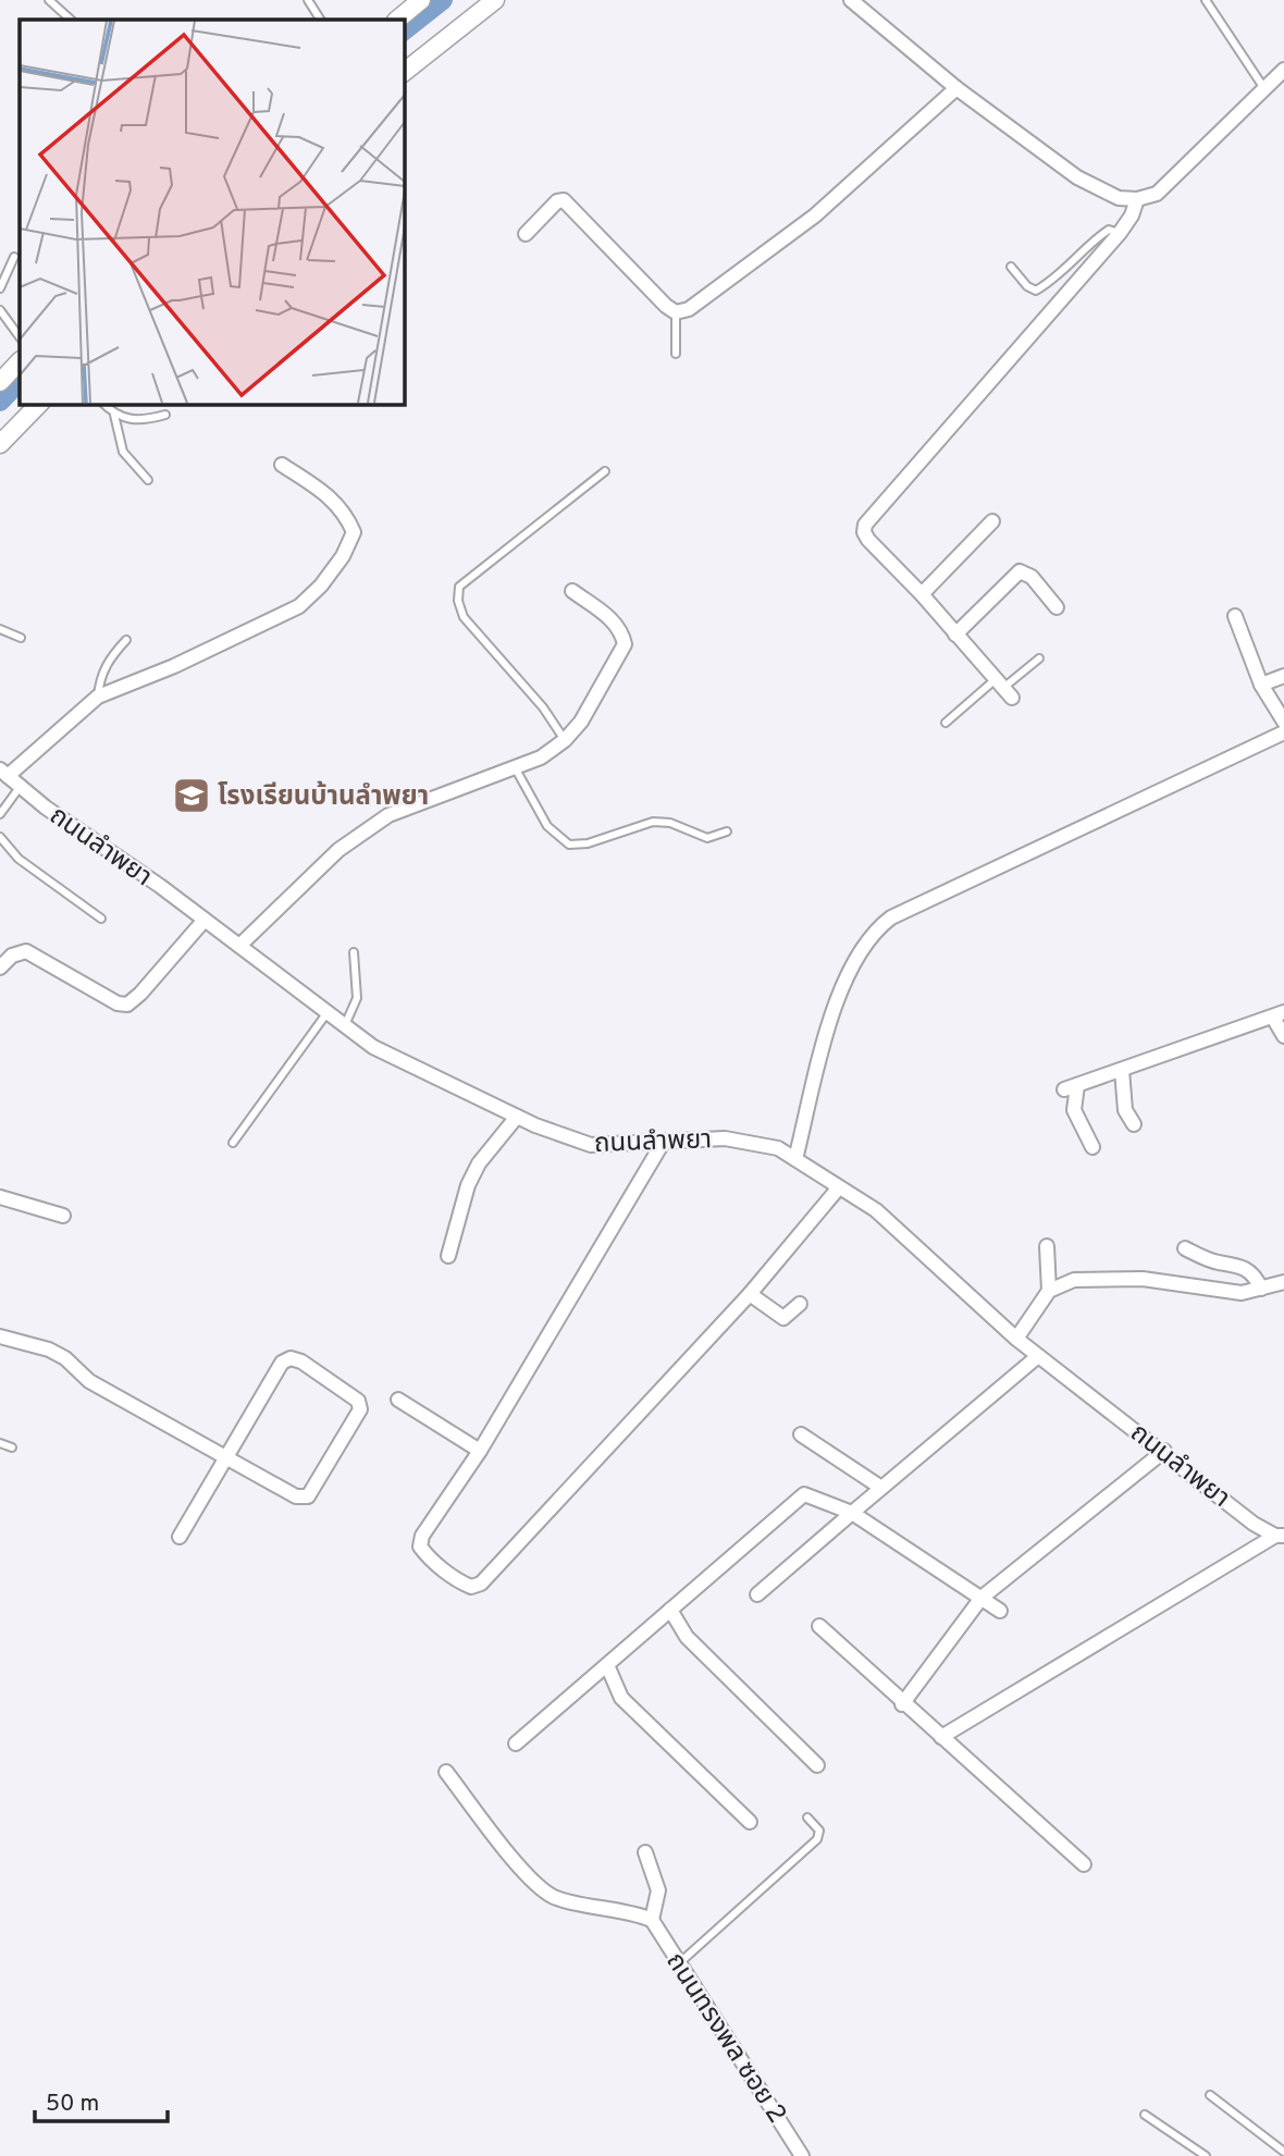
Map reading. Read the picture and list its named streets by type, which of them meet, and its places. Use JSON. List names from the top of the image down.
{
  "streets": {
    "street": ["ถนนลำพยา", "ถนนทรงพล ซอย 2"]
  },
  "places": {
    "school or university": ["โรงเรียนบ้านลำพยา"]
  },
  "scale_bar": "50 m"
}
